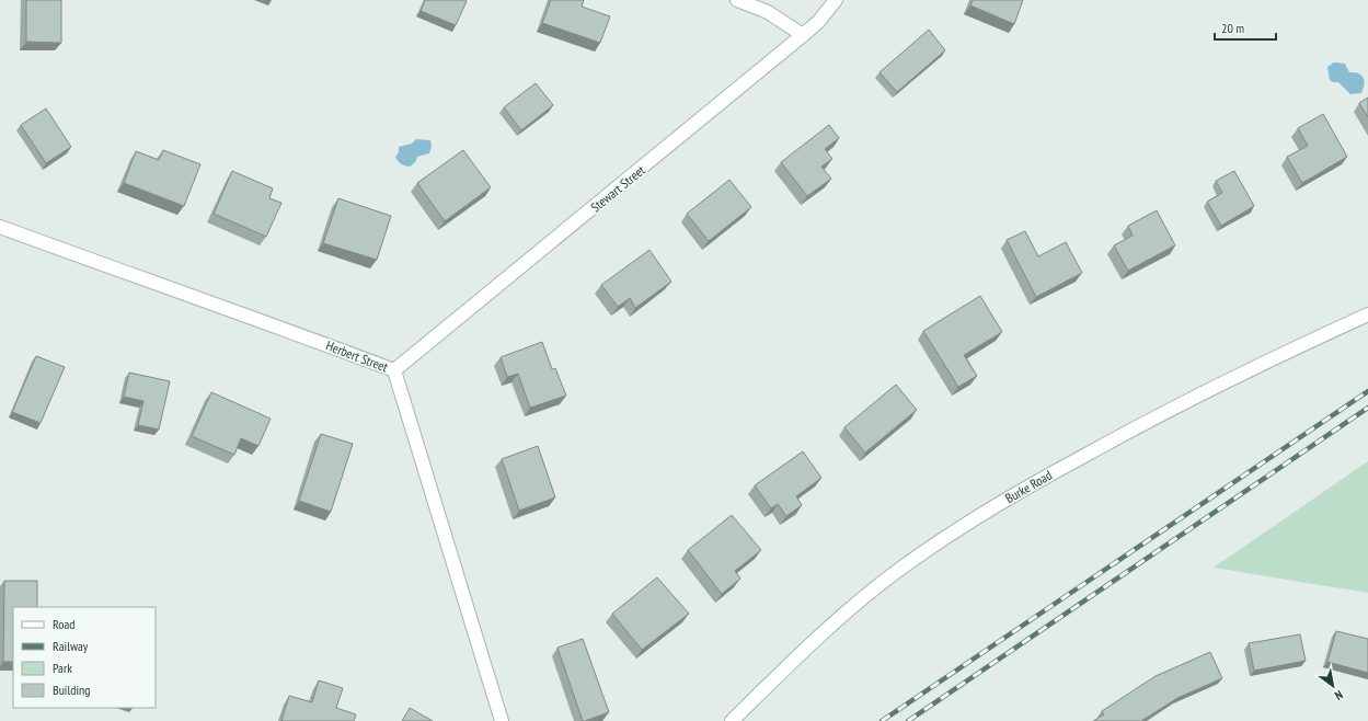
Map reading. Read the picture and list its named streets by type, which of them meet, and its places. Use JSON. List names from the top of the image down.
{
  "streets": {
    "street": ["Stewart Street", "Herbert Street", "Burke Road"]
  },
  "crossings": [
    ["Stewart Street", "Herbert Street"]
  ],
  "legend": [
    "Road",
    "Railway",
    "Park",
    "Building"
  ],
  "scale_bar": "20 m",
  "north": "bottom right"
}
